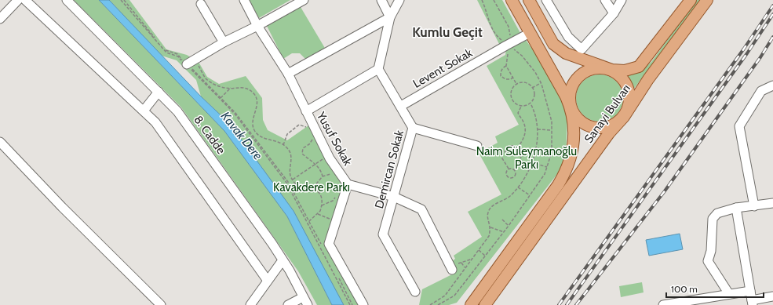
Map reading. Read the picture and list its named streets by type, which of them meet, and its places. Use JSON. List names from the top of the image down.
{
  "streets": {
    "main road": ["Sanayi Bulvarı"],
    "street": [
      "Levent Sokak",
      "8. Cadde",
      "Yusuf Sokak",
      "Demircan Sokak"
    ]
  },
  "crossings": [
    ["Levent Sokak", "Demircan Sokak"],
    ["Yusuf Sokak", "Demircan Sokak"]
  ],
  "districts": ["Kumlu Geçit"],
  "water": ["Kavak Dere"],
  "parks": ["Naim Süleymanoğlu Parkı", "Kavakdere Parkı"],
  "scale_bar": "100 m"
}
